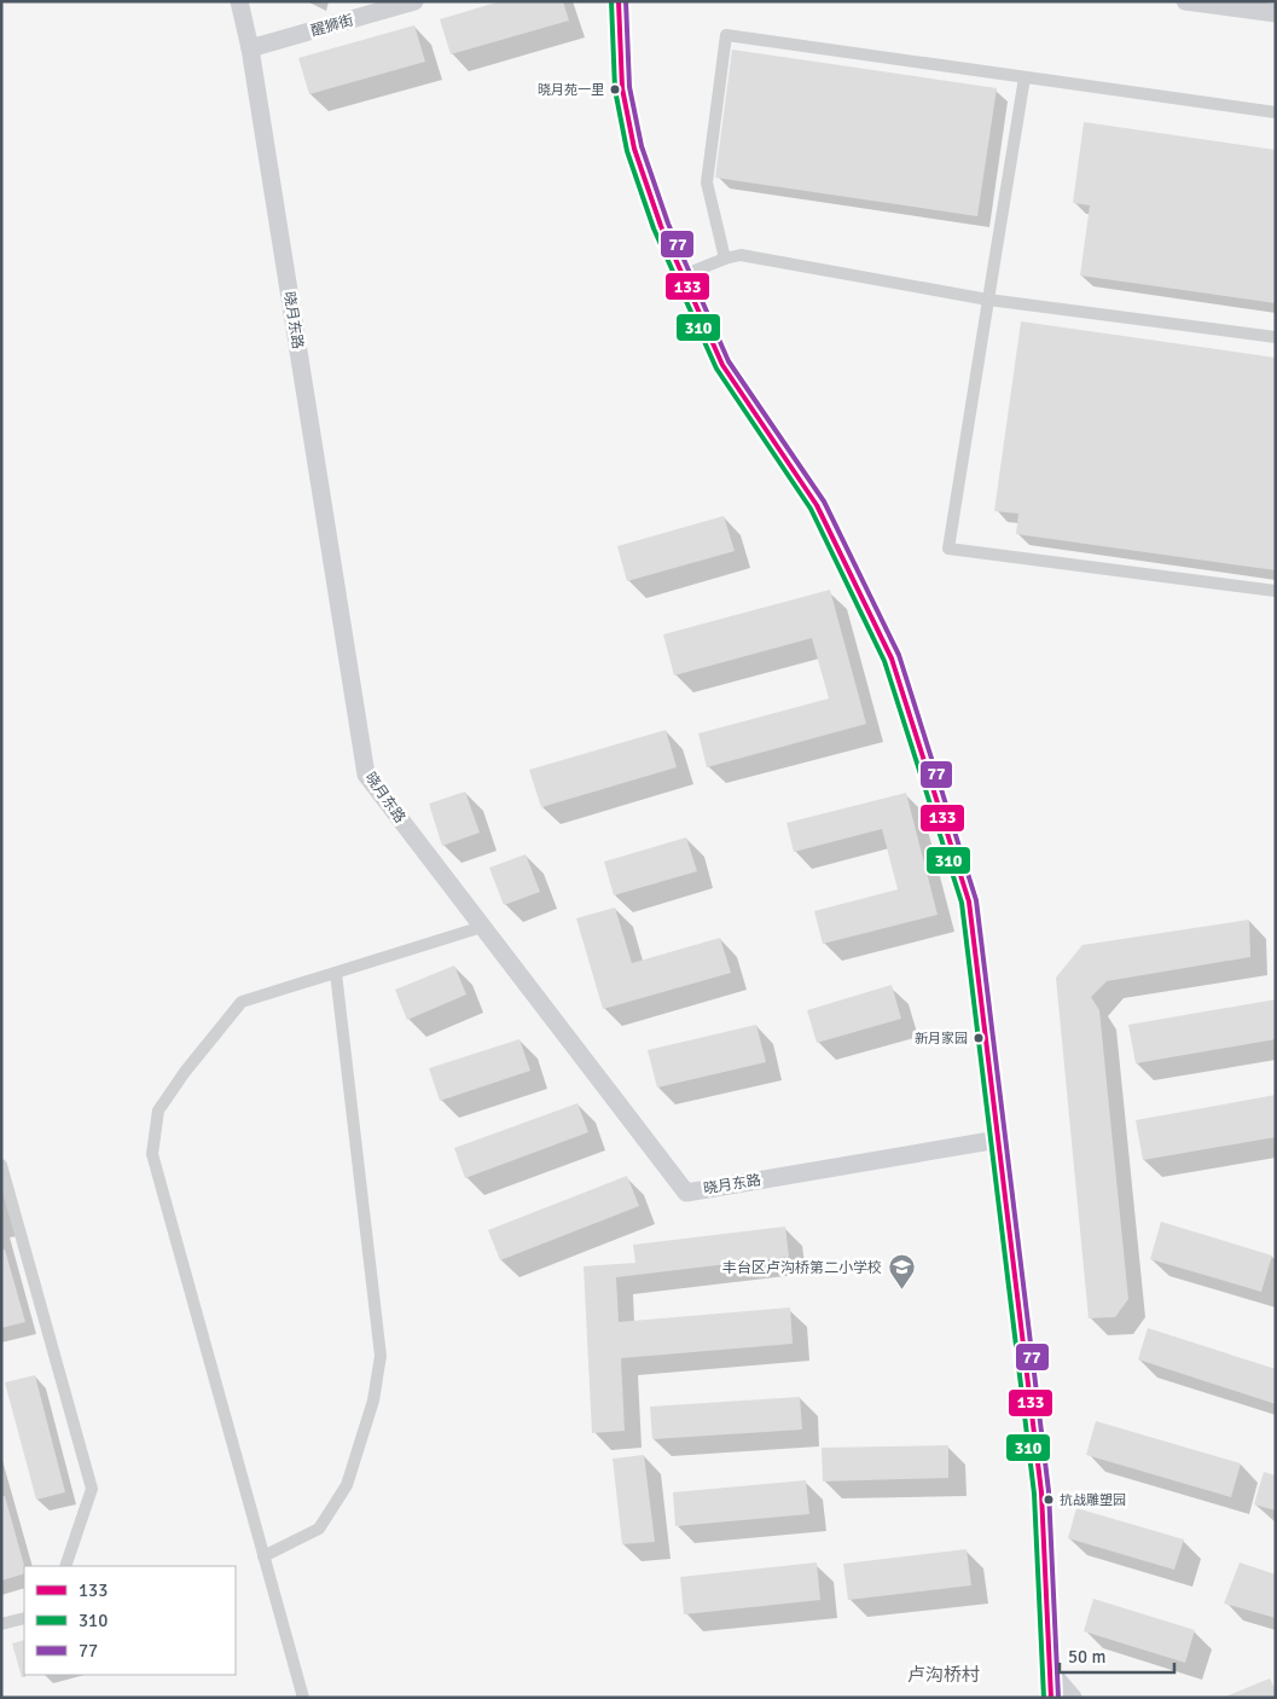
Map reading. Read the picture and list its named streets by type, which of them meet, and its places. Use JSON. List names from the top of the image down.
{
  "streets": {
    "street": ["醒狮街", "晓月东路"]
  },
  "crossings": [
    ["醒狮街", "晓月东路"]
  ],
  "districts": ["卢沟桥村"],
  "places": {
    "other": ["晓月苑一里", "新月家园", "抗战雕塑园"],
    "school or university": ["丰台区卢沟桥第二小学校"]
  },
  "lines": ["transit line 133", "transit line 310", "transit line 77"],
  "legend": ["133", "310", "77"],
  "scale_bar": "50 m"
}
